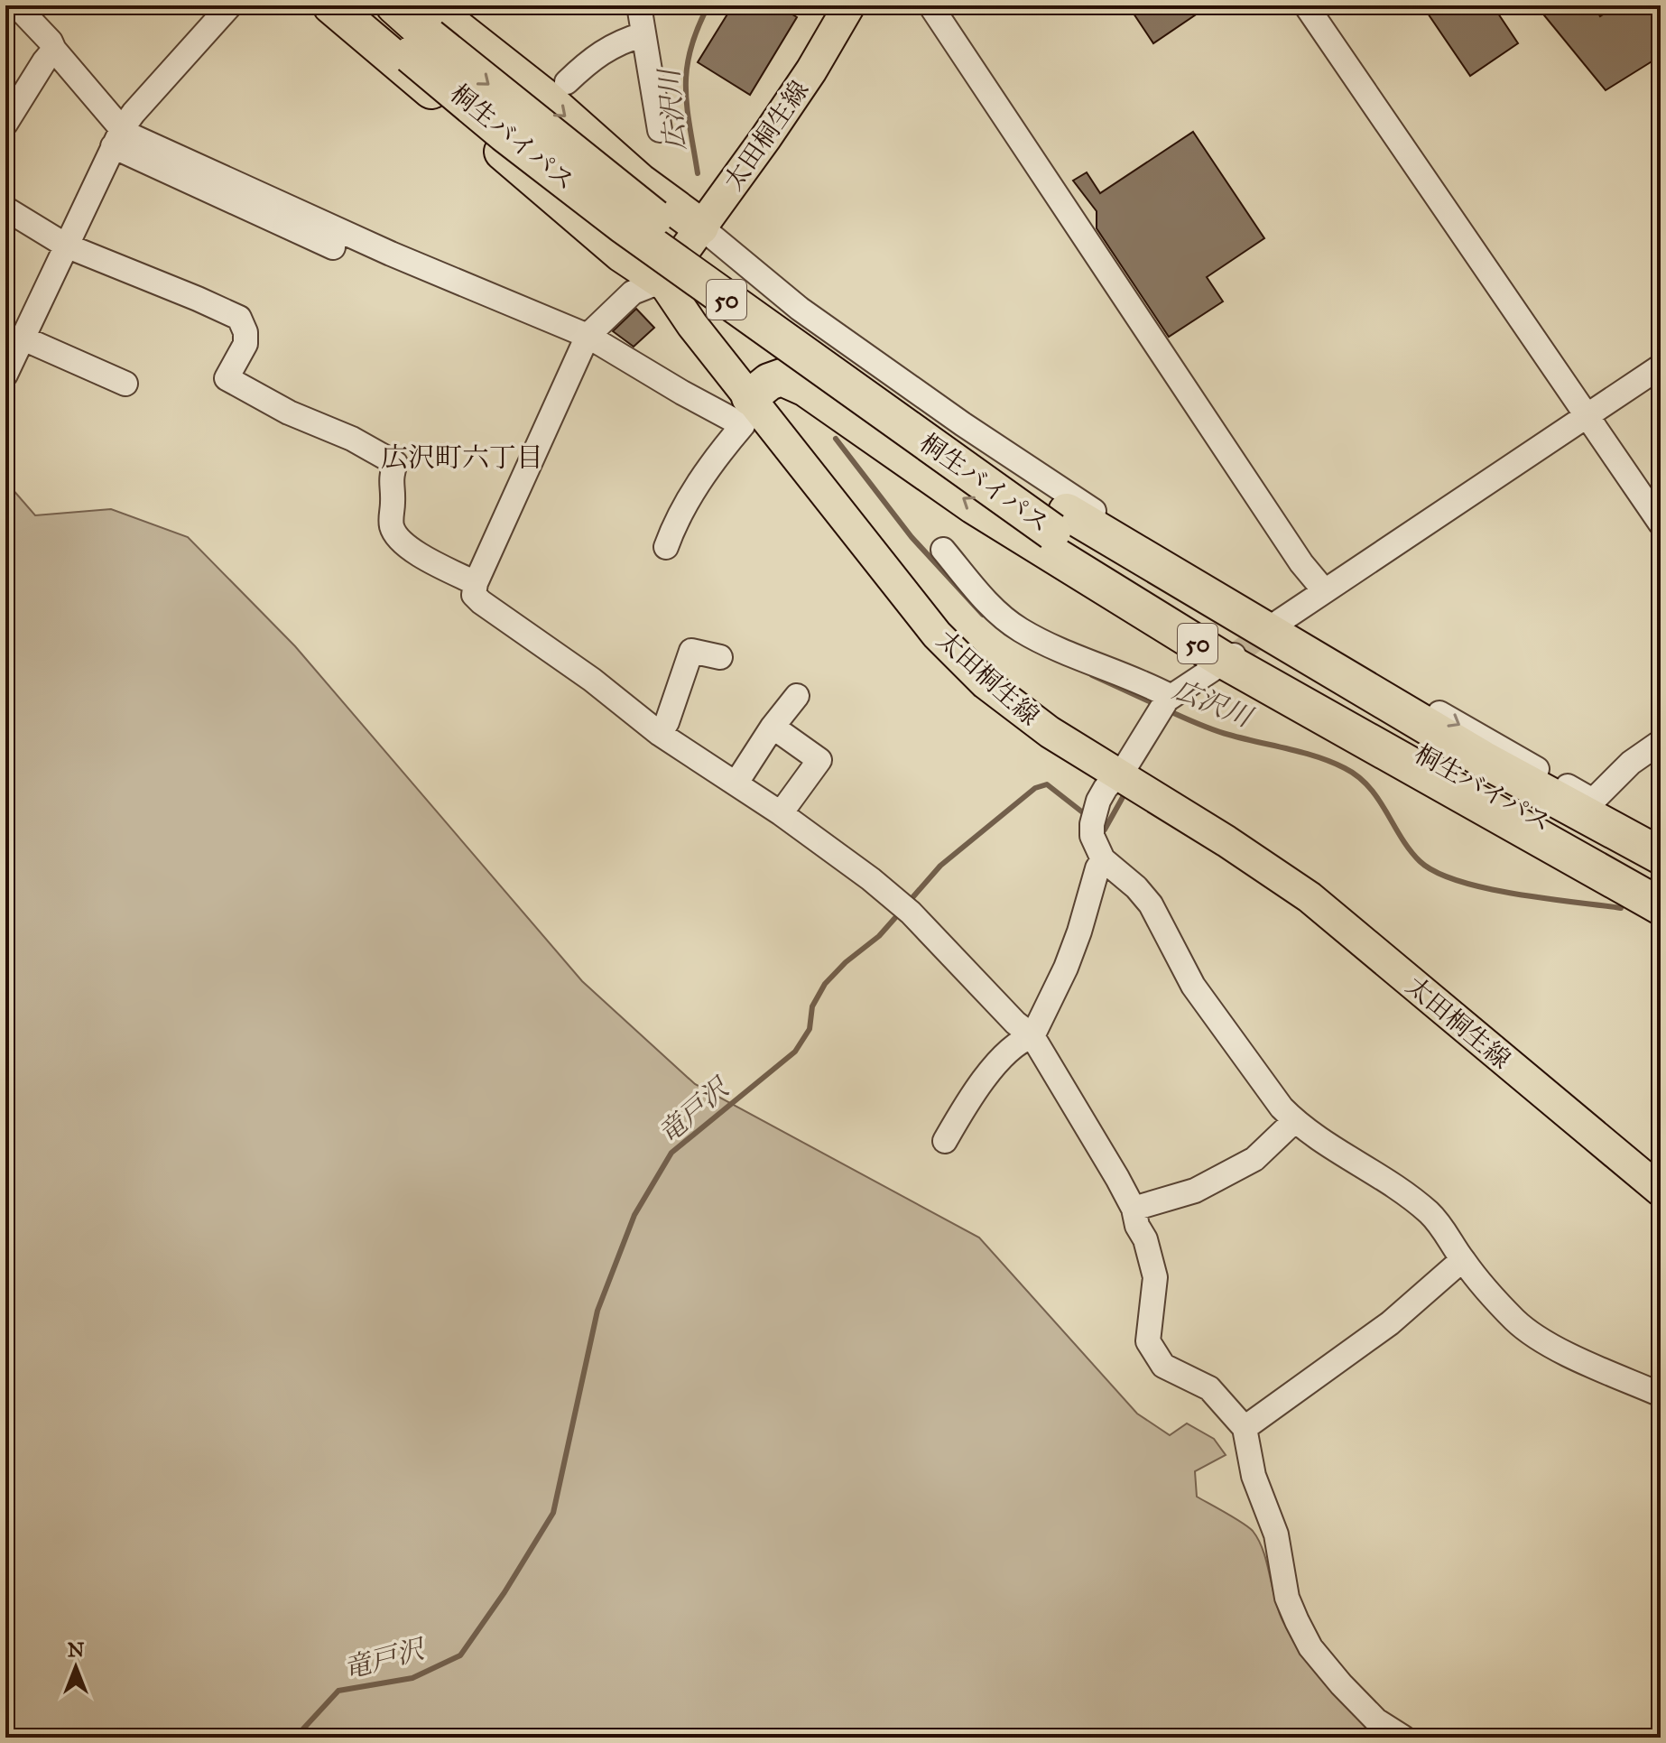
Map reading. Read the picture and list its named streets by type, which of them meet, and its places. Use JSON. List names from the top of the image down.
{
  "streets": {
    "highway": ["桐生バイパス", "50"],
    "main road": ["太田桐生線"]
  },
  "crossings": [
    ["太田桐生線", "50"],
    ["桐生バイパス", "50"]
  ],
  "districts": ["広沢町六丁目"],
  "water": ["広沢川", "竜戸沢"],
  "north": "top"
}
